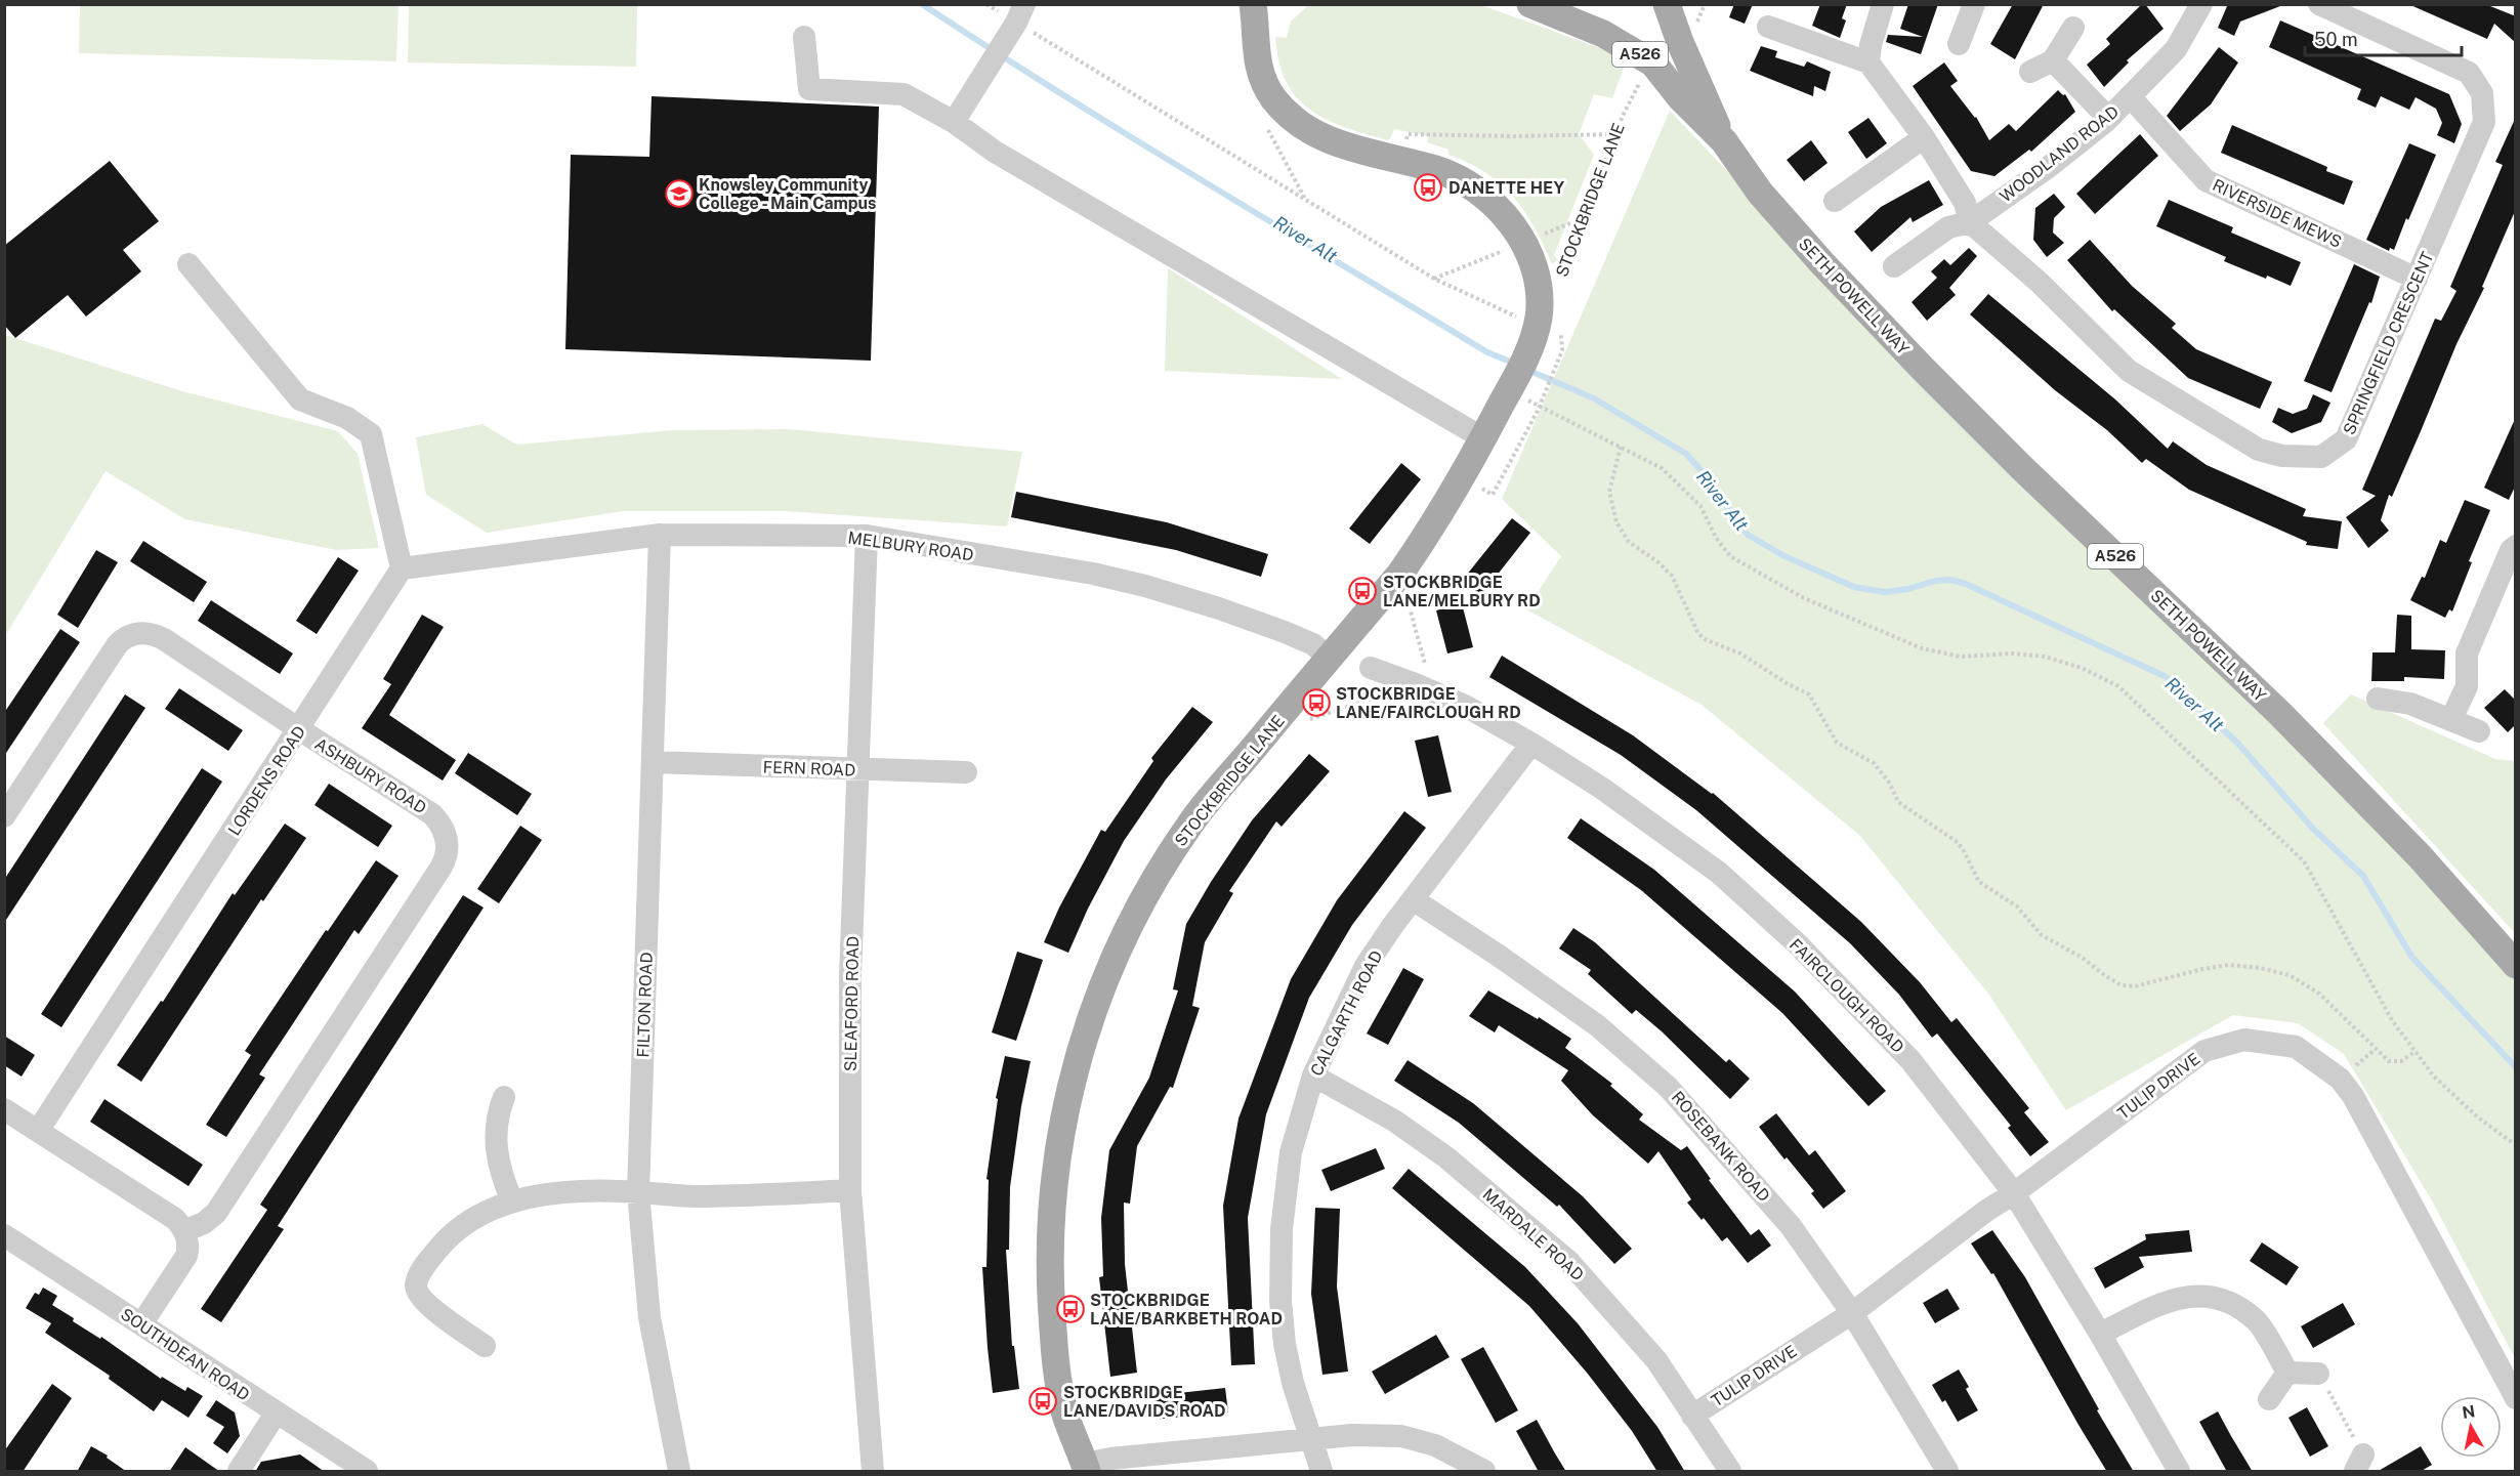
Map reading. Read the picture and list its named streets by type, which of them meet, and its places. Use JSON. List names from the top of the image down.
{
  "streets": {
    "main road": ["A526", "STOCKBRIDGE LANE", "SETH POWELL WAY"],
    "street": [
      "WOODLAND ROAD",
      "RIVERSIDE MEWS",
      "SPRINGFIELD CRESCENT",
      "MELBURY ROAD",
      "FERN ROAD",
      "ASHBURY ROAD",
      "LORDENS ROAD",
      "FAIRCLOUGH ROAD",
      "SLEAFORD ROAD",
      "FILTON ROAD",
      "CALGARTH ROAD",
      "TULIP DRIVE",
      "ROSEBANK ROAD",
      "MARDALE ROAD",
      "SOUTHDEAN ROAD"
    ]
  },
  "crossings": [
    ["WOODLAND ROAD", "RIVERSIDE MEWS"],
    ["WOODLAND ROAD", "SPRINGFIELD CRESCENT"],
    ["STOCKBRIDGE LANE", "MELBURY ROAD"],
    ["RIVERSIDE MEWS", "SPRINGFIELD CRESCENT"],
    ["MELBURY ROAD", "LORDENS ROAD"],
    ["MELBURY ROAD", "SLEAFORD ROAD"],
    ["MELBURY ROAD", "FILTON ROAD"],
    ["FERN ROAD", "SLEAFORD ROAD"],
    ["FERN ROAD", "FILTON ROAD"],
    ["ASHBURY ROAD", "LORDENS ROAD"],
    ["FAIRCLOUGH ROAD", "CALGARTH ROAD"],
    ["FAIRCLOUGH ROAD", "TULIP DRIVE"],
    ["CALGARTH ROAD", "ROSEBANK ROAD"],
    ["CALGARTH ROAD", "MARDALE ROAD"],
    ["TULIP DRIVE", "ROSEBANK ROAD"],
    ["TULIP DRIVE", "MARDALE ROAD"]
  ],
  "water": ["River Alt"],
  "places": {
    "bus stop": [
      "DANETTE HEY",
      "STOCKBRIDGE LANE/MELBURY RD",
      "STOCKBRIDGE LANE/FAIRCLOUGH RD",
      "STOCKBRIDGE LANE/BARKBETH ROAD",
      "STOCKBRIDGE LANE/DAVIDS ROAD"
    ],
    "school or university": ["Knowsley Community College - Main Campus"]
  },
  "scale_bar": "50 m",
  "north": "top"
}
